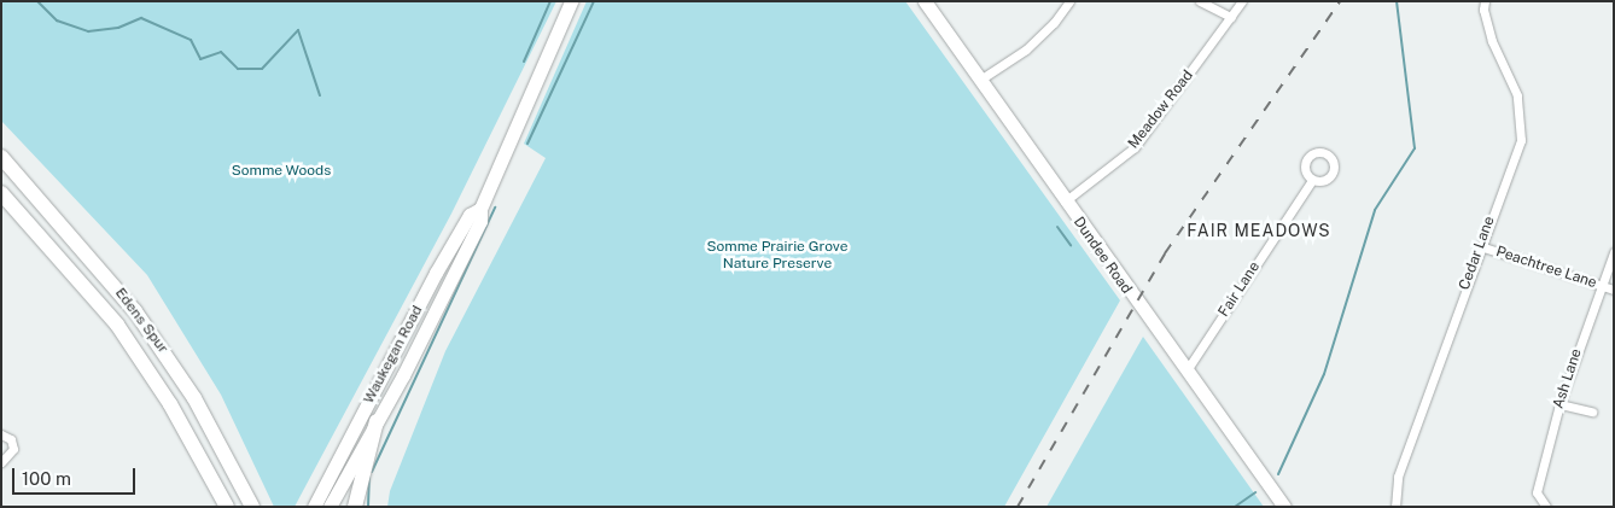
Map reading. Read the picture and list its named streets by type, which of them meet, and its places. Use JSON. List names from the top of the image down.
{
  "streets": {
    "highway": ["Edens Spur"],
    "main road": ["Dundee Road", "Waukegan Road"],
    "street": [
      "Meadow Road",
      "Cedar Lane",
      "Peachtree Lane",
      "Fair Lane",
      "Ash Lane"
    ]
  },
  "crossings": [
    ["Meadow Road", "Dundee Road"],
    ["Cedar Lane", "Peachtree Lane"],
    ["Dundee Road", "Fair Lane"],
    ["Peachtree Lane", "Ash Lane"]
  ],
  "districts": ["FAIR MEADOWS"],
  "parks": ["Somme Woods", "Somme Prairie Grove Nature Preserve"],
  "scale_bar": "100 m"
}
